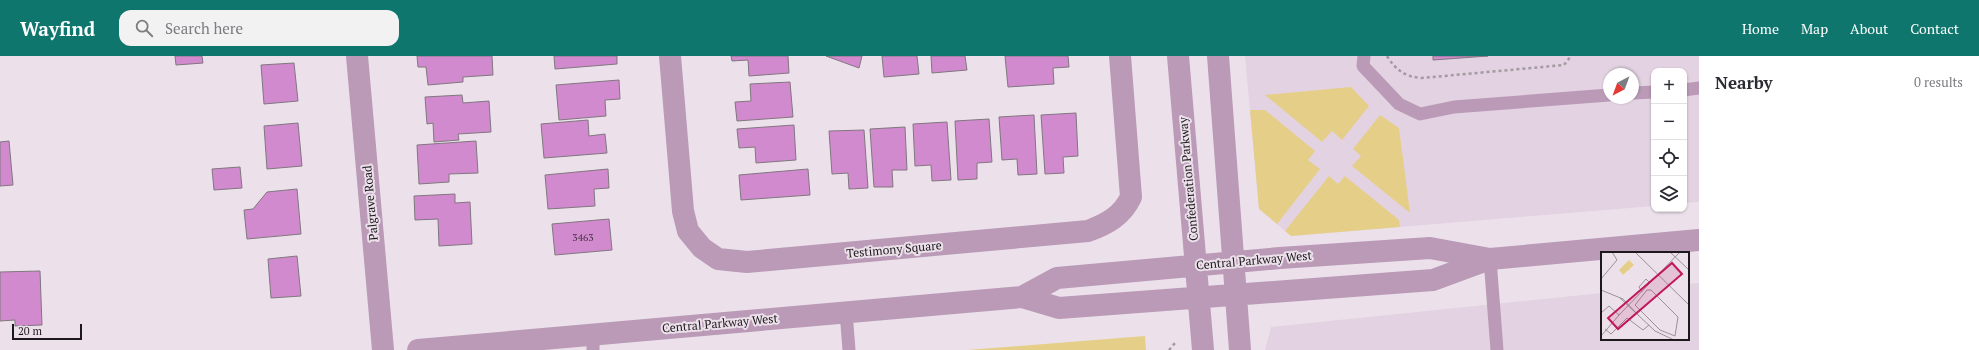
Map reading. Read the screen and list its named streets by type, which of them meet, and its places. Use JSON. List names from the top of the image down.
{
  "streets": {
    "street": [
      "Confederation Parkway",
      "Palgrave Road",
      "Testimony Square",
      "Central Parkway West"
    ]
  },
  "crossings": [
    ["Confederation Parkway", "Central Parkway West"]
  ],
  "house_numbers": ["3463"],
  "scale_bar": "20 m",
  "north": "bottom left",
  "page": {
    "header": "Wayfind",
    "search": "Search here",
    "nav": [
      "Home",
      "Map",
      "About",
      "Contact"
    ],
    "heading": ["Nearby", "0 results"],
    "map_buttons": ["+", "−"],
    "scale": "20 m"
  }
}
